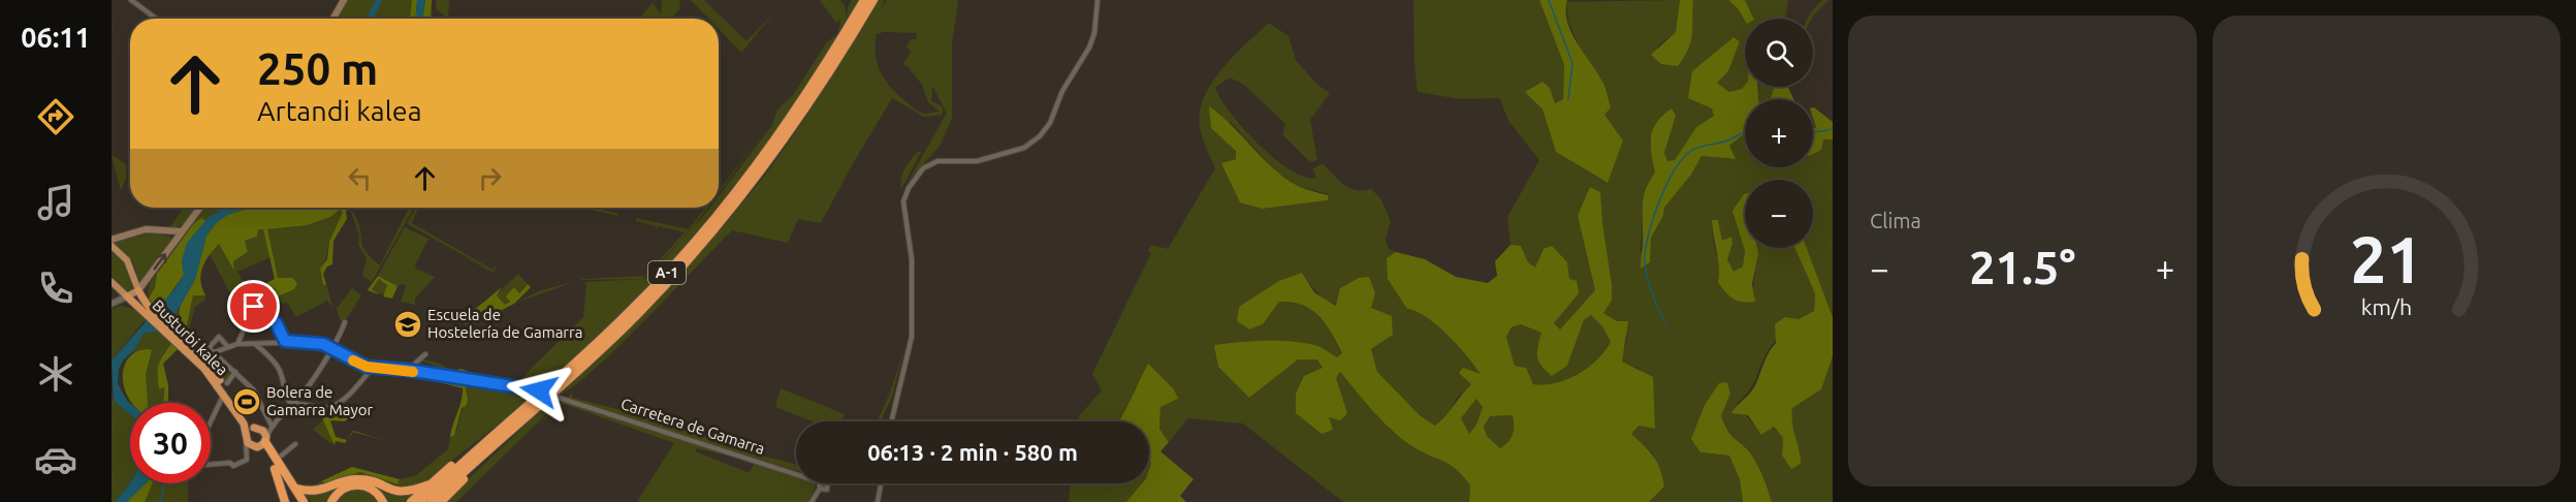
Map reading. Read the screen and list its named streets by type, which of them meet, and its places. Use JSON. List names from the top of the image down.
{
  "streets": {
    "highway": ["A-1", "Busturbi kalea"],
    "street": ["Carretera de Gamarra"]
  },
  "places": {
    "school or university": ["Escuela de Hostelería de Gamarra"],
    "sports": ["Bolera de Gamarra Mayor"]
  },
  "page": {
    "tabs": "06:11",
    "tile": "Clima",
    "map_buttons": ["+", "−"],
    "turn": ["250 m", "Artandi kalea"],
    "heat": ["−", "21.5°", "+"],
    "limit": "30",
    "trip": "06:13 · 2 min · 580 m",
    "gauge": ["21", "km/h"]
  }
}
